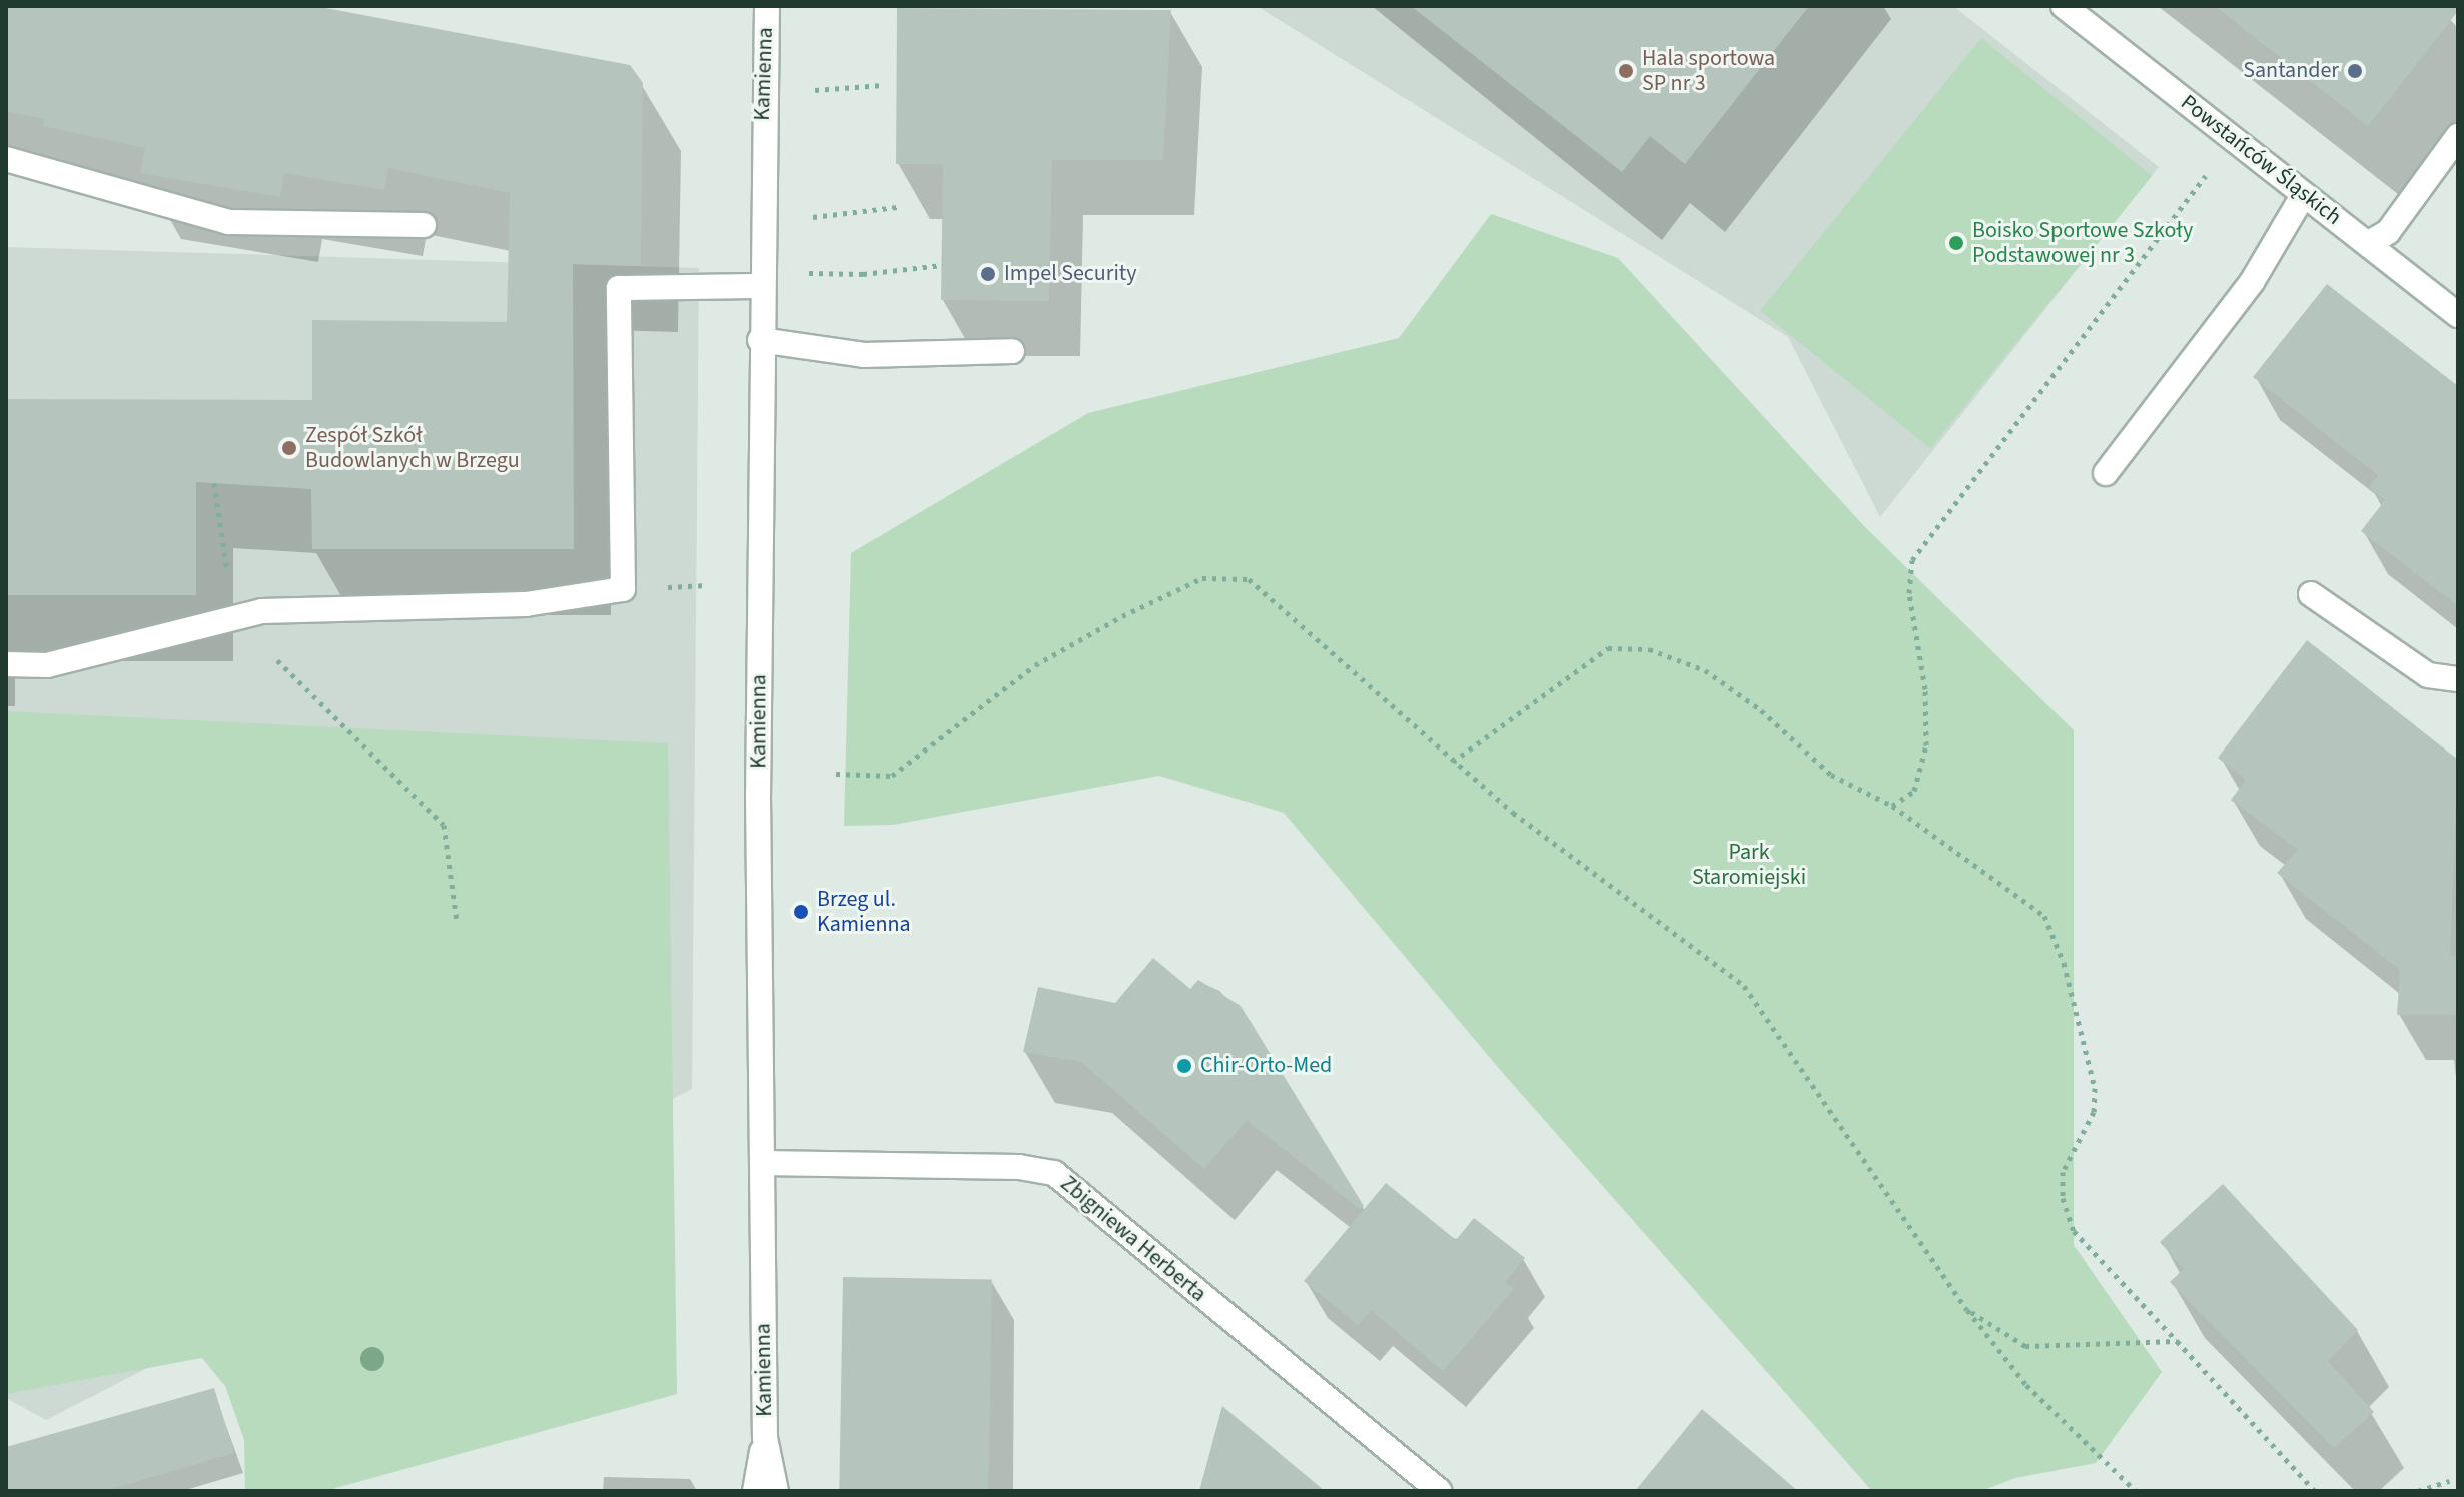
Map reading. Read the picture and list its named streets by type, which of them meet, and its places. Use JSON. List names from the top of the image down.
{
  "streets": {
    "street": ["Kamienna", "Powstańców Śląskich", "Zbigniewa Herberta"]
  },
  "crossings": [
    ["Kamienna", "Zbigniewa Herberta"]
  ],
  "parks": ["Park Staromiejski"],
  "places": [
    "Hala sportowa SP nr 3",
    "Santander",
    "Boisko Sportowe Szkoły Podstawowej nr 3",
    "Impel Security",
    "Zespół Szkół Budowlanych w Brzegu",
    "Brzeg ul. Kamienna",
    "Chir-Orto-Med"
  ]
}
